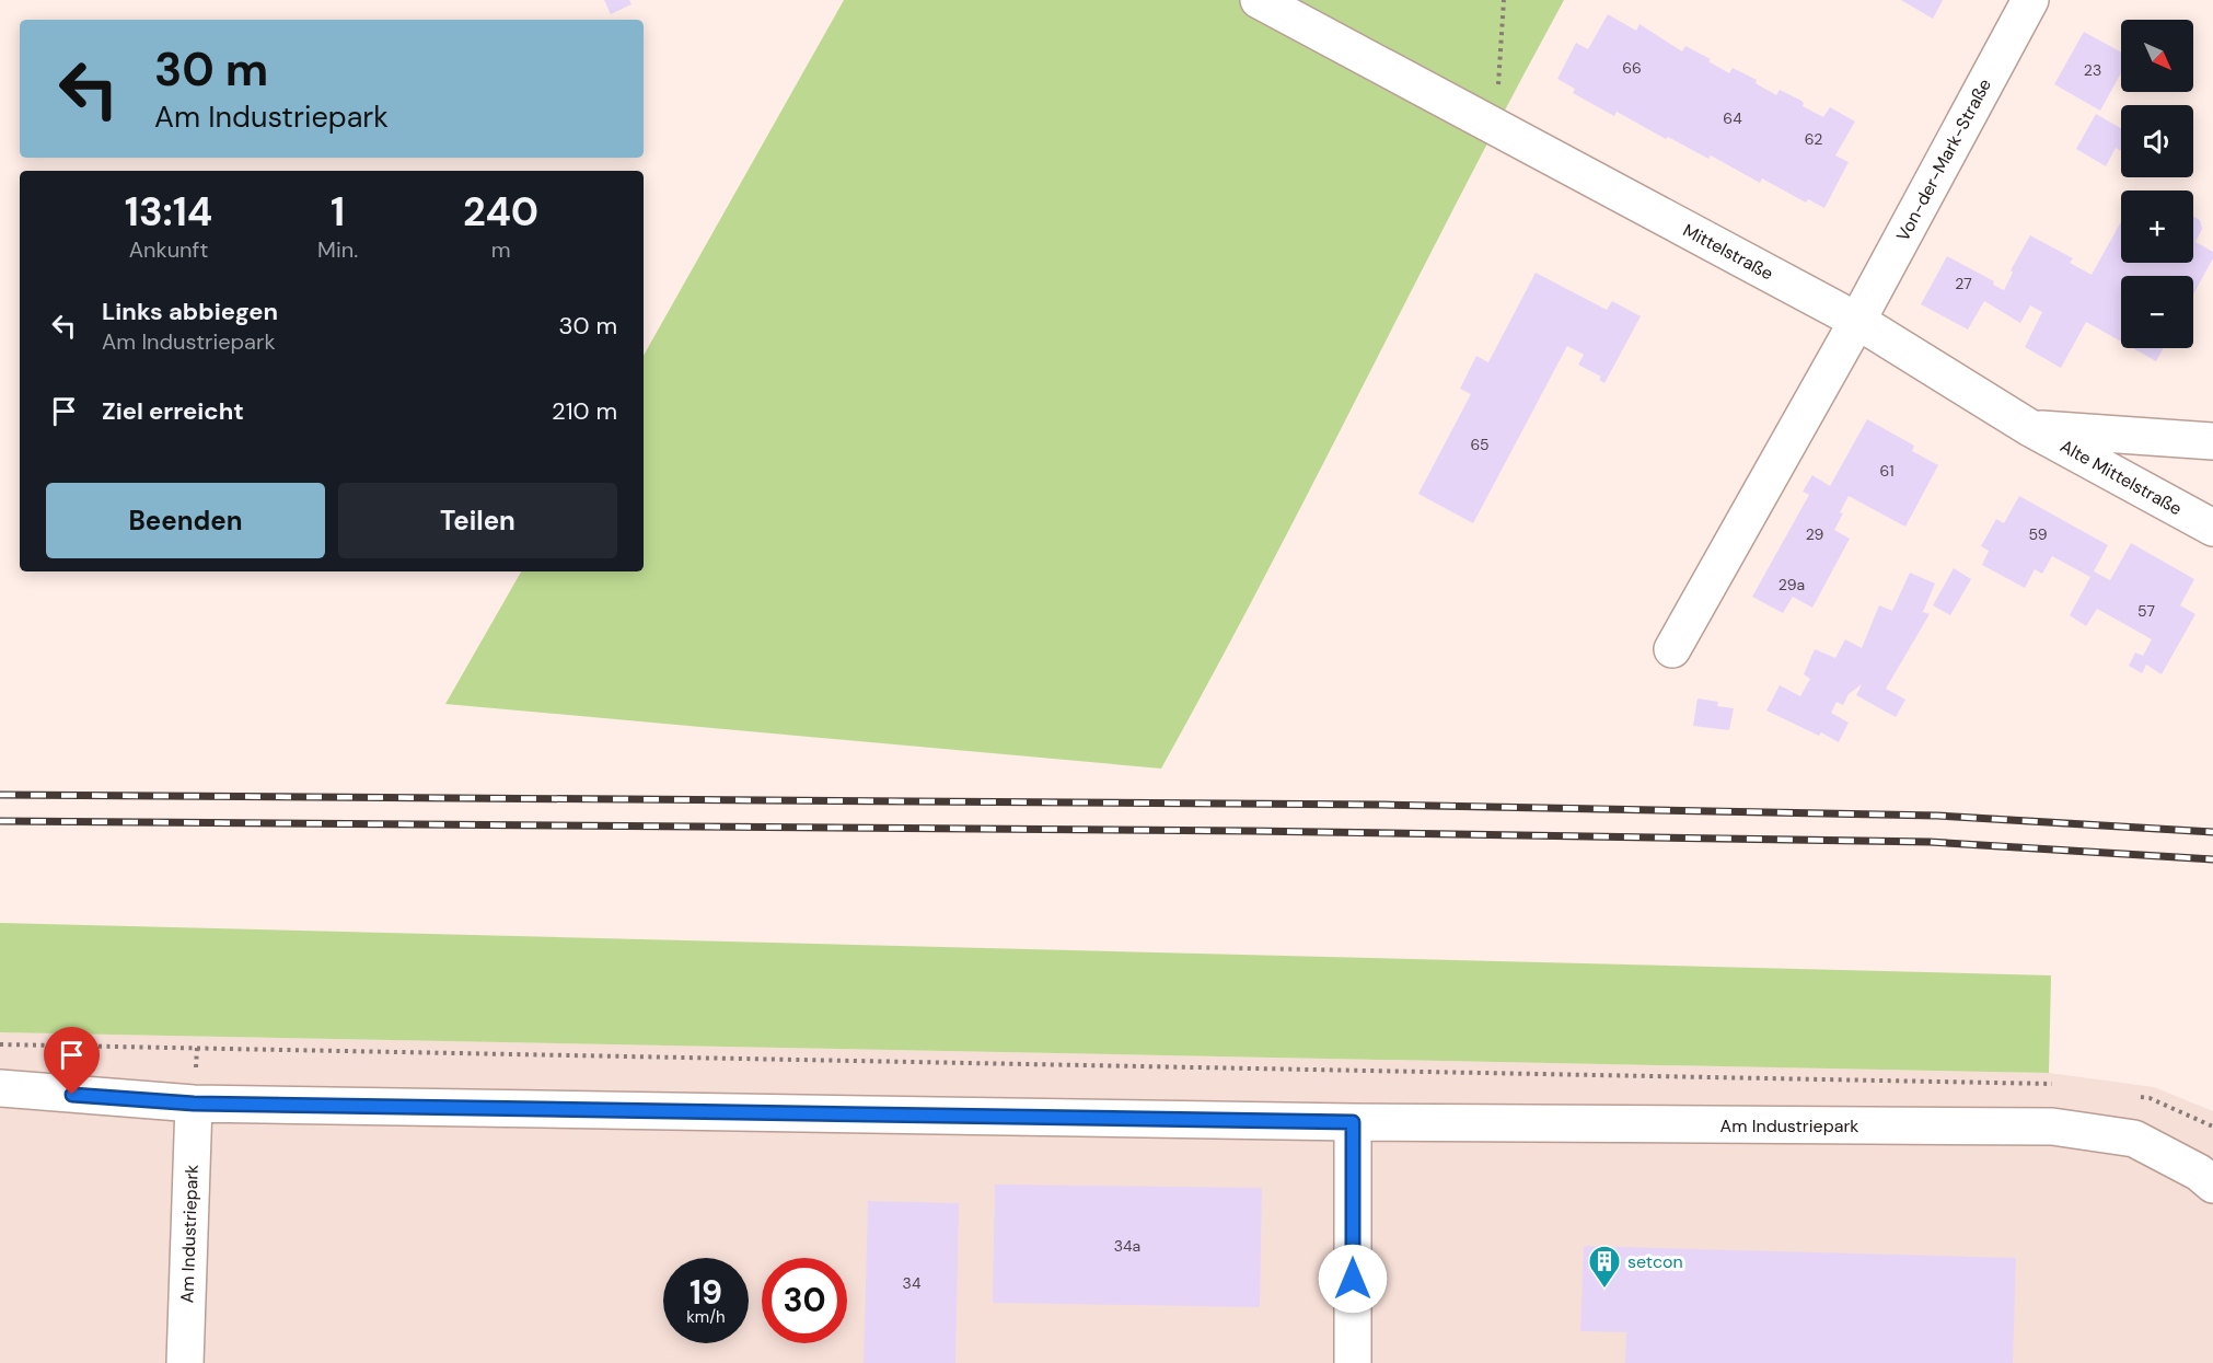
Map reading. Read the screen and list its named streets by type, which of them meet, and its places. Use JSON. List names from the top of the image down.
{
  "streets": {
    "street": [
      "Von-der-Mark-Straße",
      "Mittelstraße",
      "Alte Mittelstraße",
      "Am Industriepark"
    ]
  },
  "crossings": [
    ["Von-der-Mark-Straße", "Mittelstraße"],
    ["Mittelstraße", "Alte Mittelstraße"]
  ],
  "places": {
    "building": ["setcon"]
  },
  "house_numbers": [
    "66",
    "23",
    "64",
    "62",
    "27",
    "65",
    "61",
    "29",
    "59",
    "29a",
    "57",
    "34a",
    "34"
  ],
  "north": "bottom right",
  "page": {
    "map_buttons": ["+", "−"],
    "turn": ["30 m", "Am Industriepark"],
    "eta": [
      "13:14",
      "Ankunft",
      "1",
      "Min.",
      "240",
      "m"
    ],
    "list": [
      {
        "name": "Links abbiegen",
        "note": "Am Industriepark",
        "value": "30 m"
      },
      {
        "name": "Ziel erreicht",
        "value": "210 m"
      }
    ],
    "buttons": ["Beenden", "Teilen"],
    "speed": "19 km/h",
    "limit": "30"
  }
}
